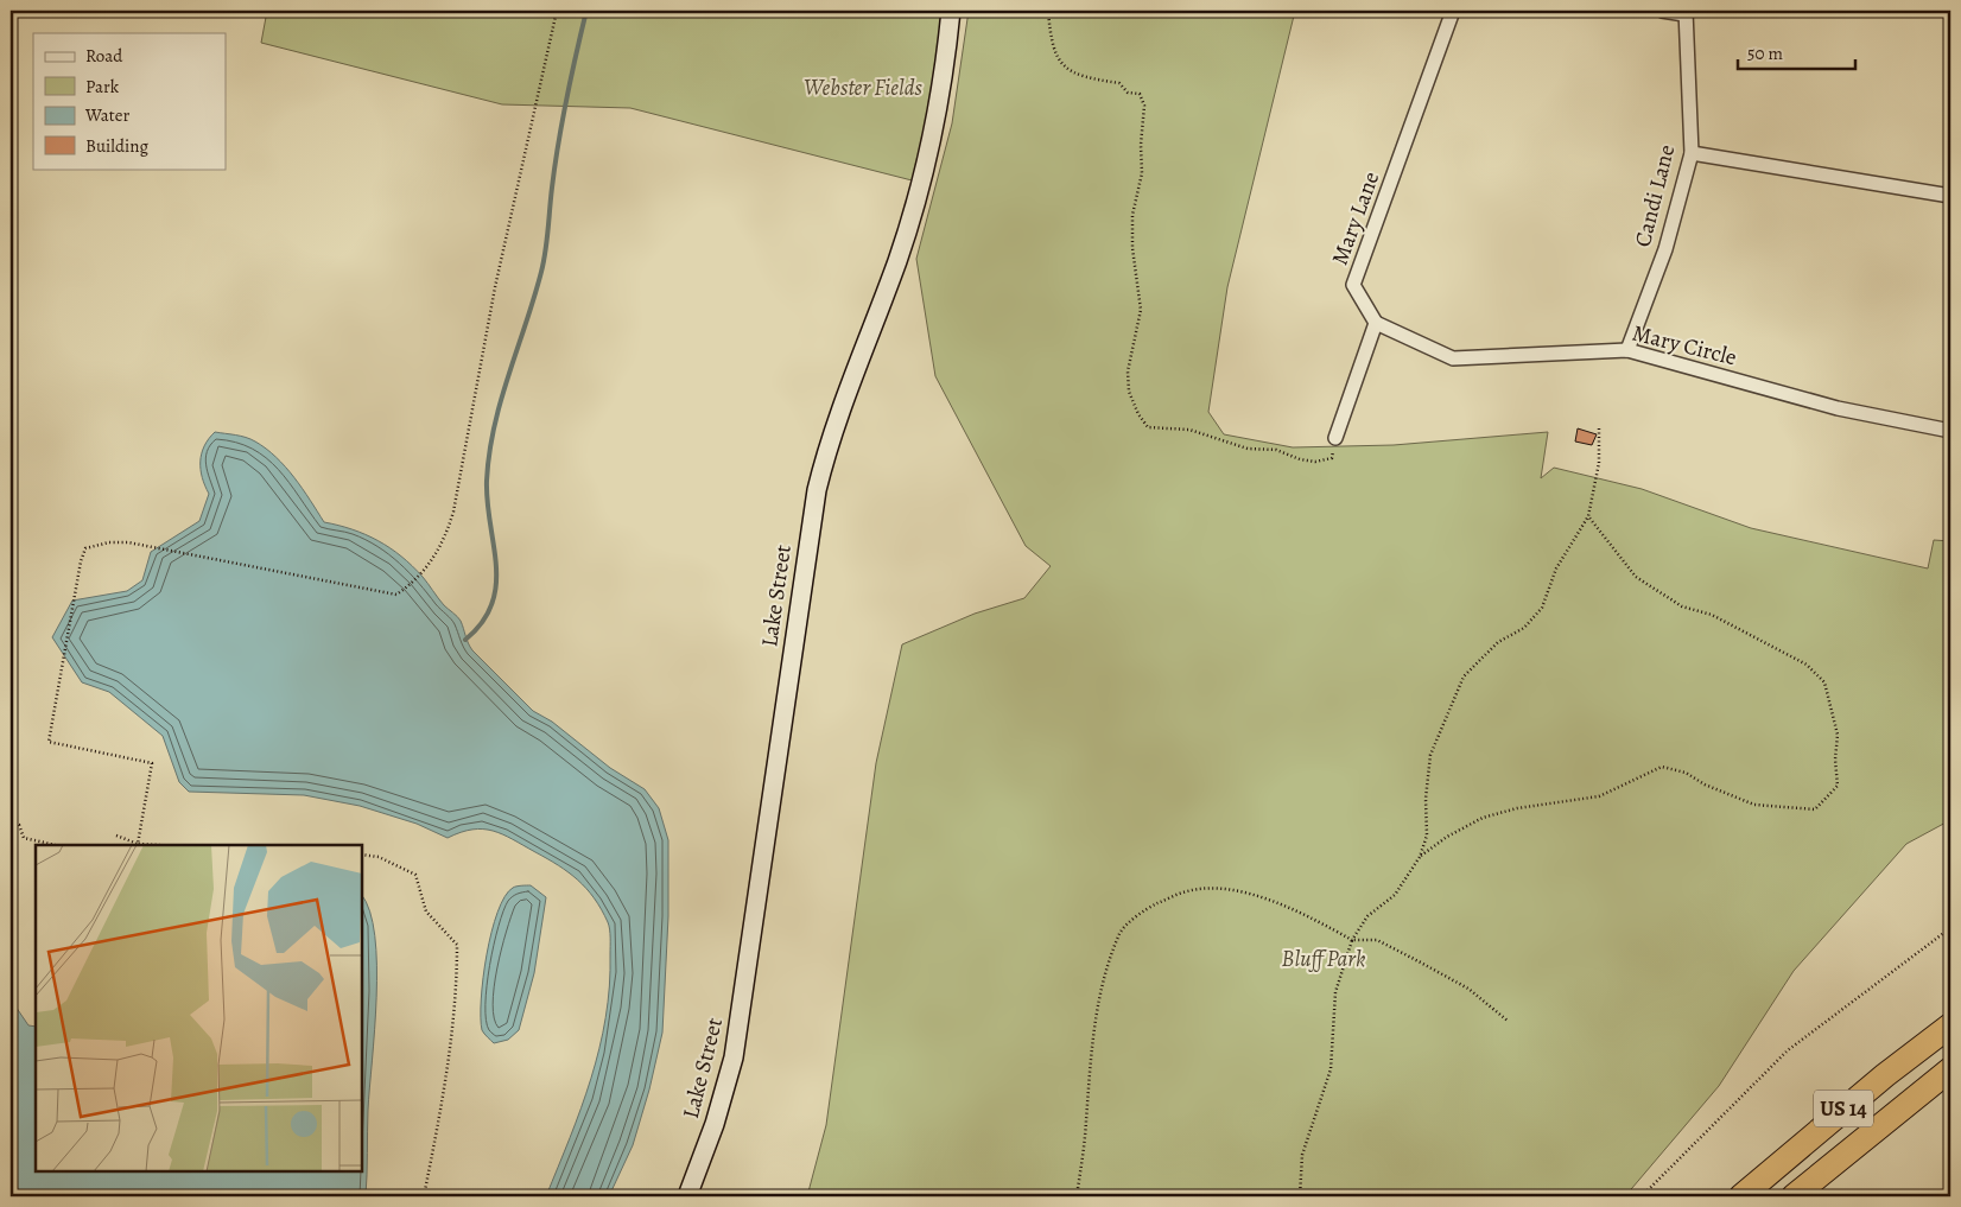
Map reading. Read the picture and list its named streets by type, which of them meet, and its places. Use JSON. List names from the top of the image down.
{
  "streets": {
    "highway": ["US 14"],
    "street": [
      "Candi Lane",
      "Mary Lane",
      "Mary Circle",
      "Lake Street"
    ]
  },
  "crossings": [
    ["Candi Lane", "Mary Circle"],
    ["Mary Lane", "Mary Circle"]
  ],
  "parks": ["Webster Fields", "Bluff Park"],
  "legend": [
    "Road",
    "Park",
    "Water",
    "Building"
  ],
  "scale_bar": "50 m"
}
